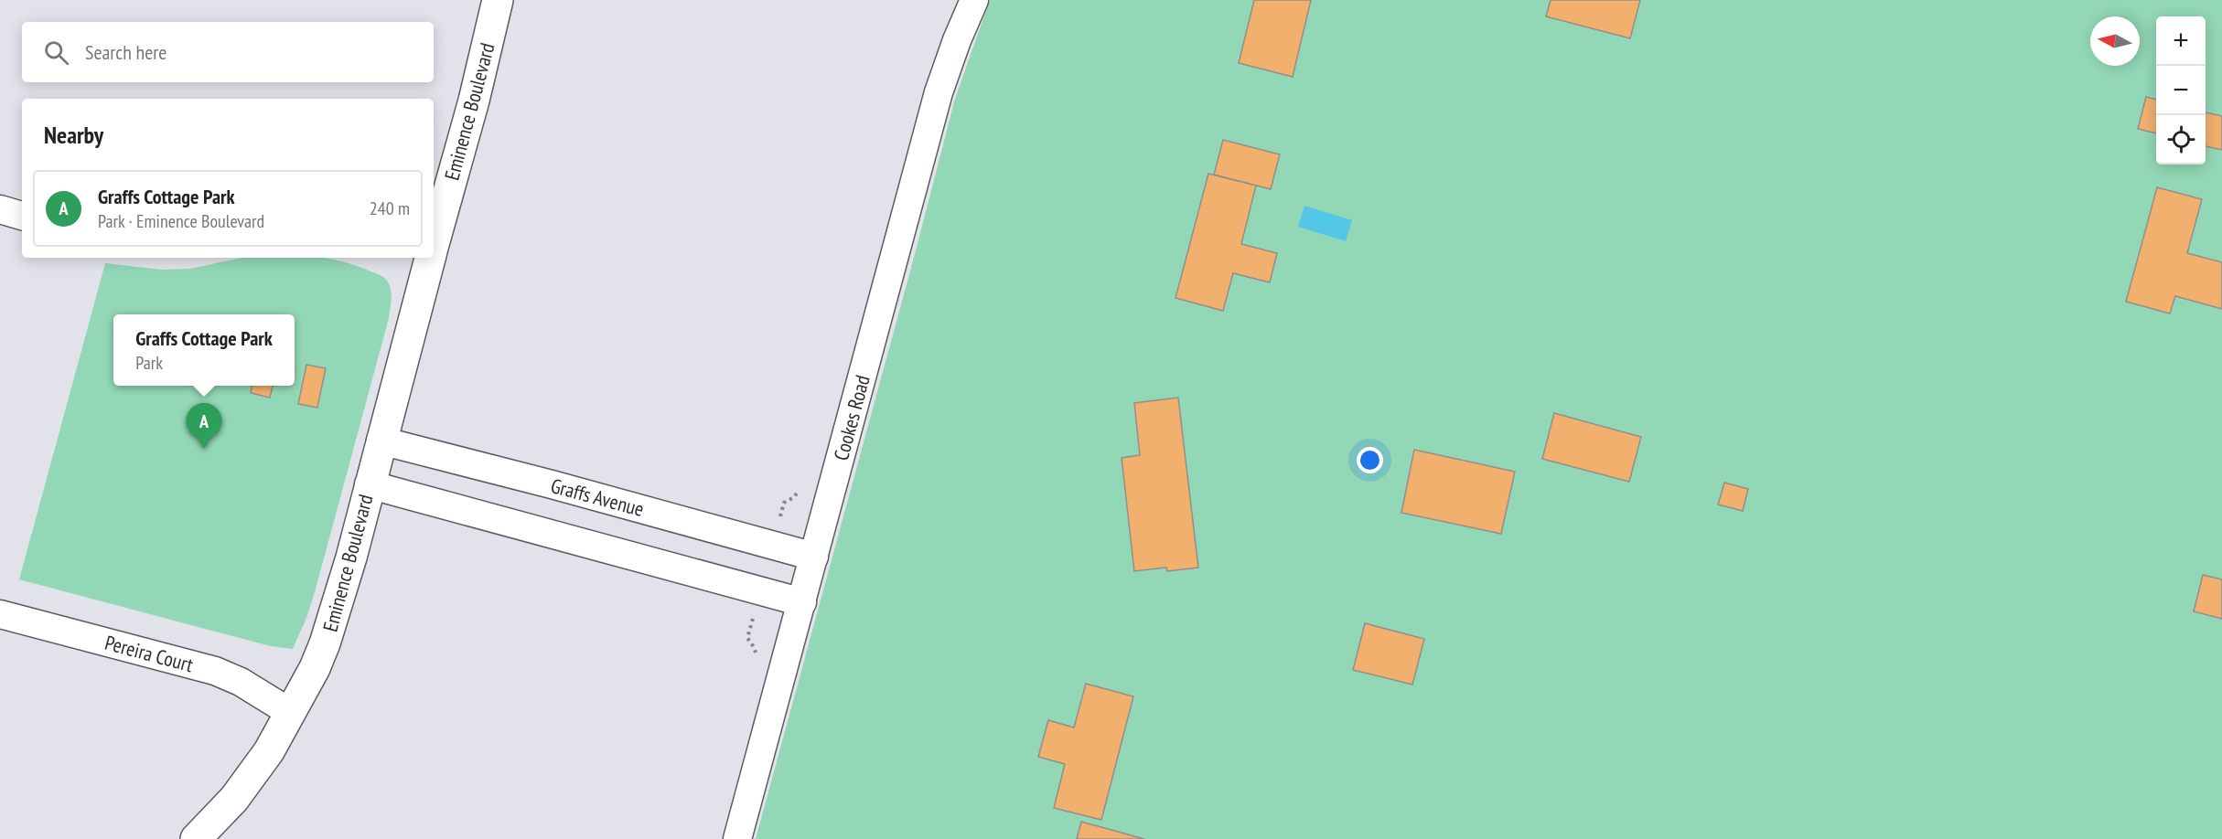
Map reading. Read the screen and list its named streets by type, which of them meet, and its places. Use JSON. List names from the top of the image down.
{
  "streets": {
    "street": [
      "Eminence Boulevard",
      "Cookes Road",
      "Graffs Avenue",
      "Pereira Court"
    ]
  },
  "crossings": [
    ["Eminence Boulevard", "Graffs Avenue"],
    ["Eminence Boulevard", "Pereira Court"],
    ["Cookes Road", "Graffs Avenue"]
  ],
  "north": "left",
  "page": {
    "map_buttons": ["+", "−"],
    "search": "Search here",
    "heading": "Nearby",
    "list": [
      {
        "mark": "A",
        "name": "Graffs Cottage Park",
        "note": "Park · Eminence Boulevard",
        "value": "240 m"
      }
    ],
    "popup": ["Graffs Cottage Park", "Park"],
    "pins": "A"
  }
}
